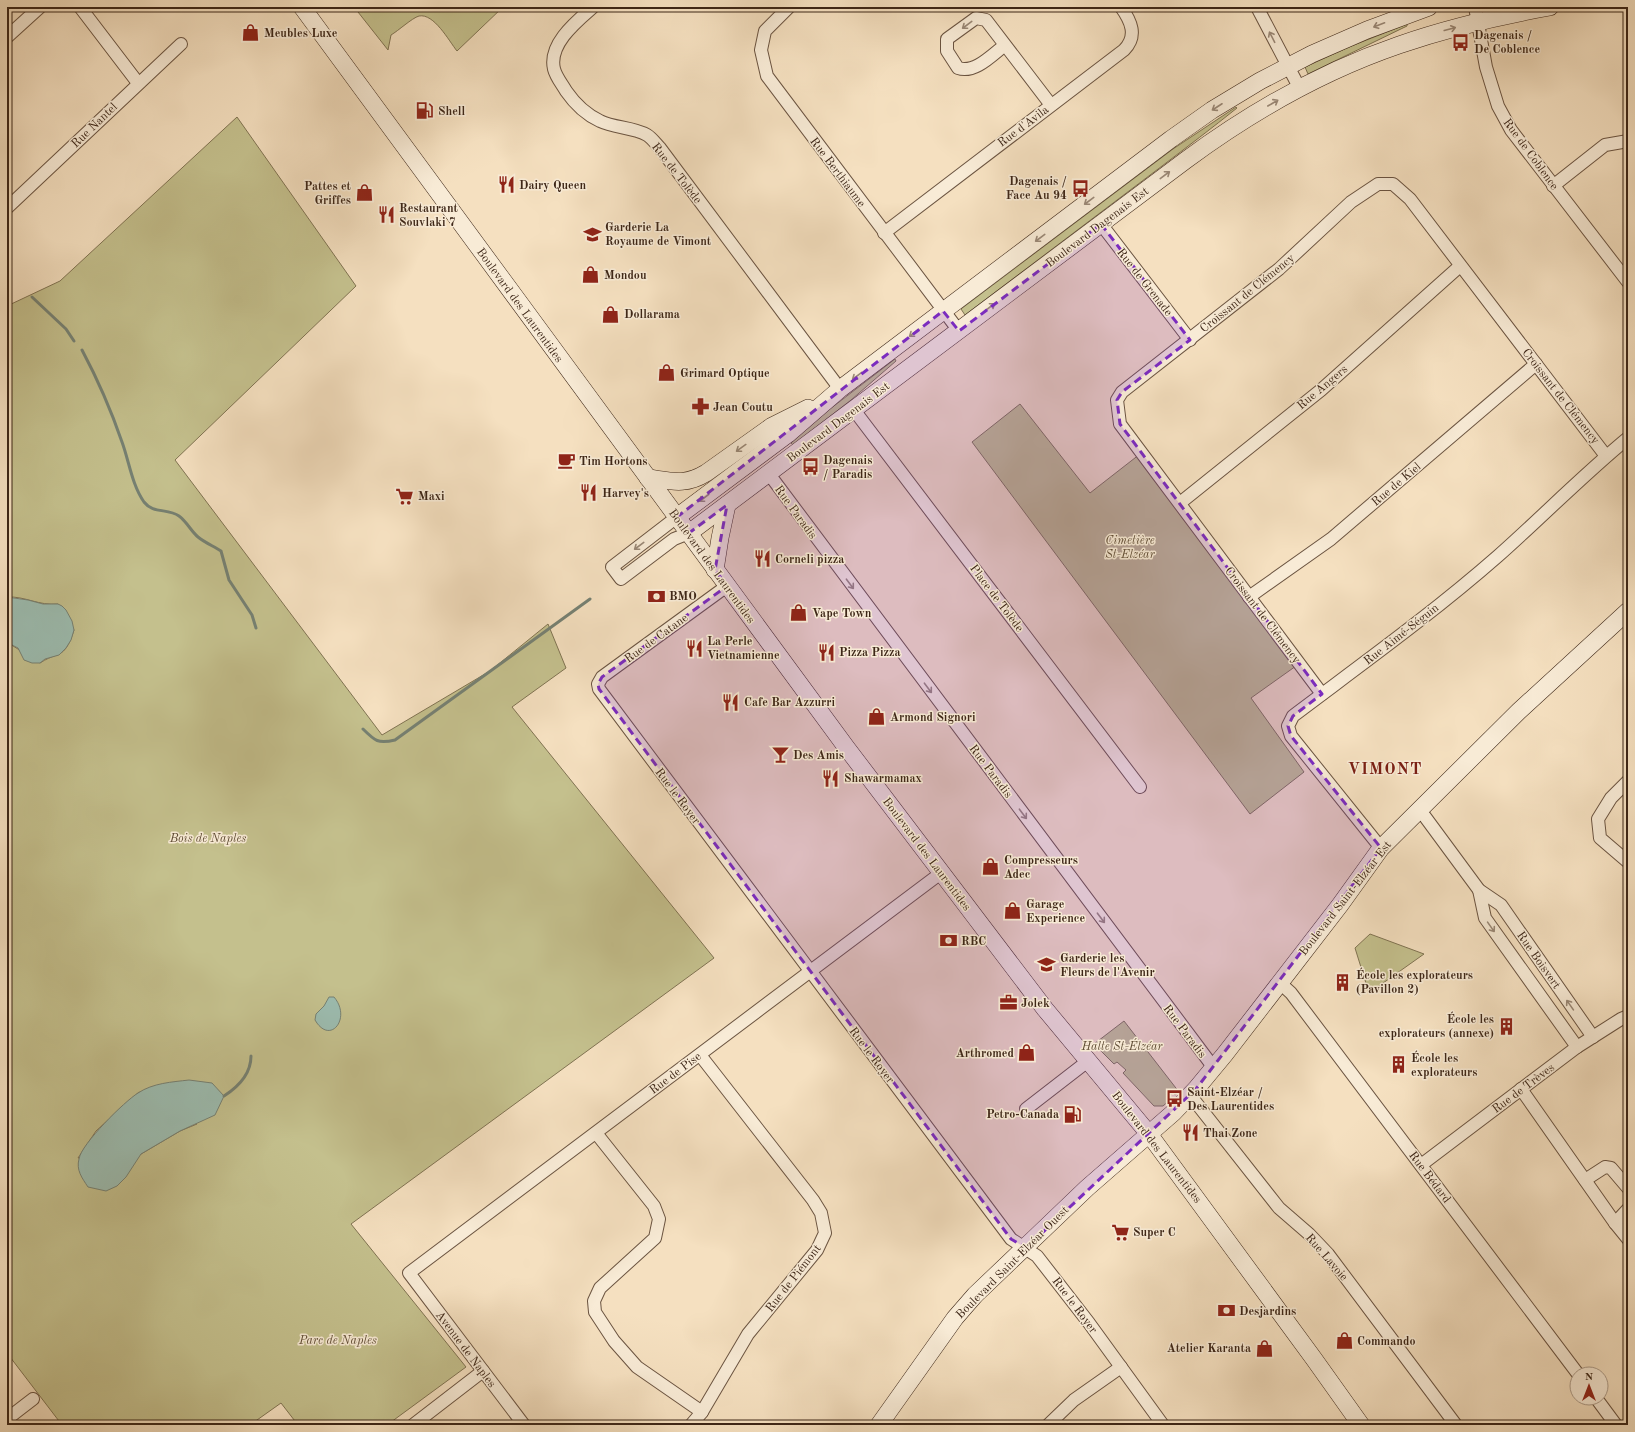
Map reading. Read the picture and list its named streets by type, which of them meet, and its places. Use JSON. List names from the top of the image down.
{
  "streets": {
    "main road": [
      "Boulevard Dagenais Est",
      "Boulevard des Laurentides",
      "Boulevard Saint-Elzéar Est",
      "Boulevard Saint-Elzéar Ouest"
    ],
    "street": [
      "Rue Nantel",
      "Rue d'Avila",
      "Rue de Coblence",
      "Rue Berthiaume",
      "Rue de Tolède",
      "Rue de Grenade",
      "Croissant de Clémency",
      "Rue Angers",
      "Rue de Kiel",
      "Rue Paradis",
      "Place de Tolède",
      "Rue Aimé-Séguin",
      "Rue de Catane",
      "Rue le Royer",
      "Rue Boisvert",
      "Rue de Pise",
      "Rue de Trèves",
      "Rue Bédard",
      "Rue Lavoie",
      "Rue de Piémont",
      "Avenue de Naples"
    ]
  },
  "crossings": [
    ["Rue d'Avila", "Rue Berthiaume"],
    ["Rue de Coblence", "Boulevard Dagenais Est"],
    ["Rue Berthiaume", "Boulevard Dagenais Est"],
    ["Rue de Tolède", "Boulevard Dagenais Est"],
    ["Boulevard Dagenais Est", "Rue de Grenade"],
    ["Boulevard Dagenais Est", "Boulevard des Laurentides"],
    ["Boulevard Dagenais Est", "Rue Paradis"],
    ["Boulevard Dagenais Est", "Place de Tolède"],
    ["Rue de Grenade", "Croissant de Clémency"],
    ["Croissant de Clémency", "Rue Angers"],
    ["Croissant de Clémency", "Rue de Kiel"],
    ["Croissant de Clémency", "Rue Aimé-Séguin"],
    ["Boulevard des Laurentides", "Rue de Catane"],
    ["Boulevard des Laurentides", "Boulevard Saint-Elzéar Est"],
    ["Boulevard des Laurentides", "Rue de Pise"],
    ["Boulevard des Laurentides", "Boulevard Saint-Elzéar Ouest"],
    ["Rue Paradis", "Boulevard Saint-Elzéar Est"],
    ["Rue Aimé-Séguin", "Boulevard Saint-Elzéar Est"],
    ["Rue de Catane", "Rue le Royer"],
    ["Rue le Royer", "Rue de Pise"],
    ["Rue le Royer", "Boulevard Saint-Elzéar Ouest"],
    ["Boulevard Saint-Elzéar Est", "Rue Boisvert"],
    ["Boulevard Saint-Elzéar Est", "Rue Bédard"],
    ["Boulevard Saint-Elzéar Est", "Rue Lavoie"],
    ["Boulevard Saint-Elzéar Est", "Boulevard Saint-Elzéar Ouest"],
    ["Rue Boisvert", "Rue de Trèves"],
    ["Rue de Pise", "Rue de Piémont"],
    ["Rue de Pise", "Avenue de Naples"],
    ["Rue de Trèves", "Rue Bédard"]
  ],
  "one_way": ["Rue Paradis"],
  "districts": ["VIMONT"],
  "parks": [
    "Cimetière St-Elzéar",
    "Bois de Naples",
    "Halte St-Élzéar",
    "Parc de Naples"
  ],
  "places": {
    "shop": [
      "Meubles Luxe",
      "Pattes et Griffes",
      "Mondou",
      "Dollarama",
      "Grimard Optique",
      "Vape Town",
      "Armond Signori",
      "Compresseurs Adec",
      "Garage Experience",
      "Arthromed",
      "Commando",
      "Atelier Karanta"
    ],
    "bus stop": [
      "Dagenais / De Coblence",
      "Dagenais / Face Au 94",
      "Dagenais / Paradis",
      "Saint-Elzéar / Des Laurentides"
    ],
    "fuel station": ["Shell", "Petro-Canada"],
    "restaurant": [
      "Dairy Queen",
      "Restaurant Souvlaki 7",
      "Harvey's",
      "Corneli pizza",
      "La Perle Vietnamienne",
      "Pizza Pizza",
      "Cafe Bar Azzurri",
      "Shawarmamax",
      "Thai Zone"
    ],
    "school or university": ["Garderie La Royaume de Vimont", "Garderie les Fleurs de l'Avenir"],
    "pharmacy": ["Jean Coutu"],
    "cafe": ["Tim Hortons"],
    "supermarket": ["Maxi", "Super C"],
    "bank": ["BMO", "RBC", "Desjardins"],
    "bar": ["Des Amis"],
    "building": ["École les explorateurs (Pavillon 2)", "École les explorateurs (annexe)", "École les explorateurs"],
    "office": ["Jolek"]
  },
  "north": "top"
}
